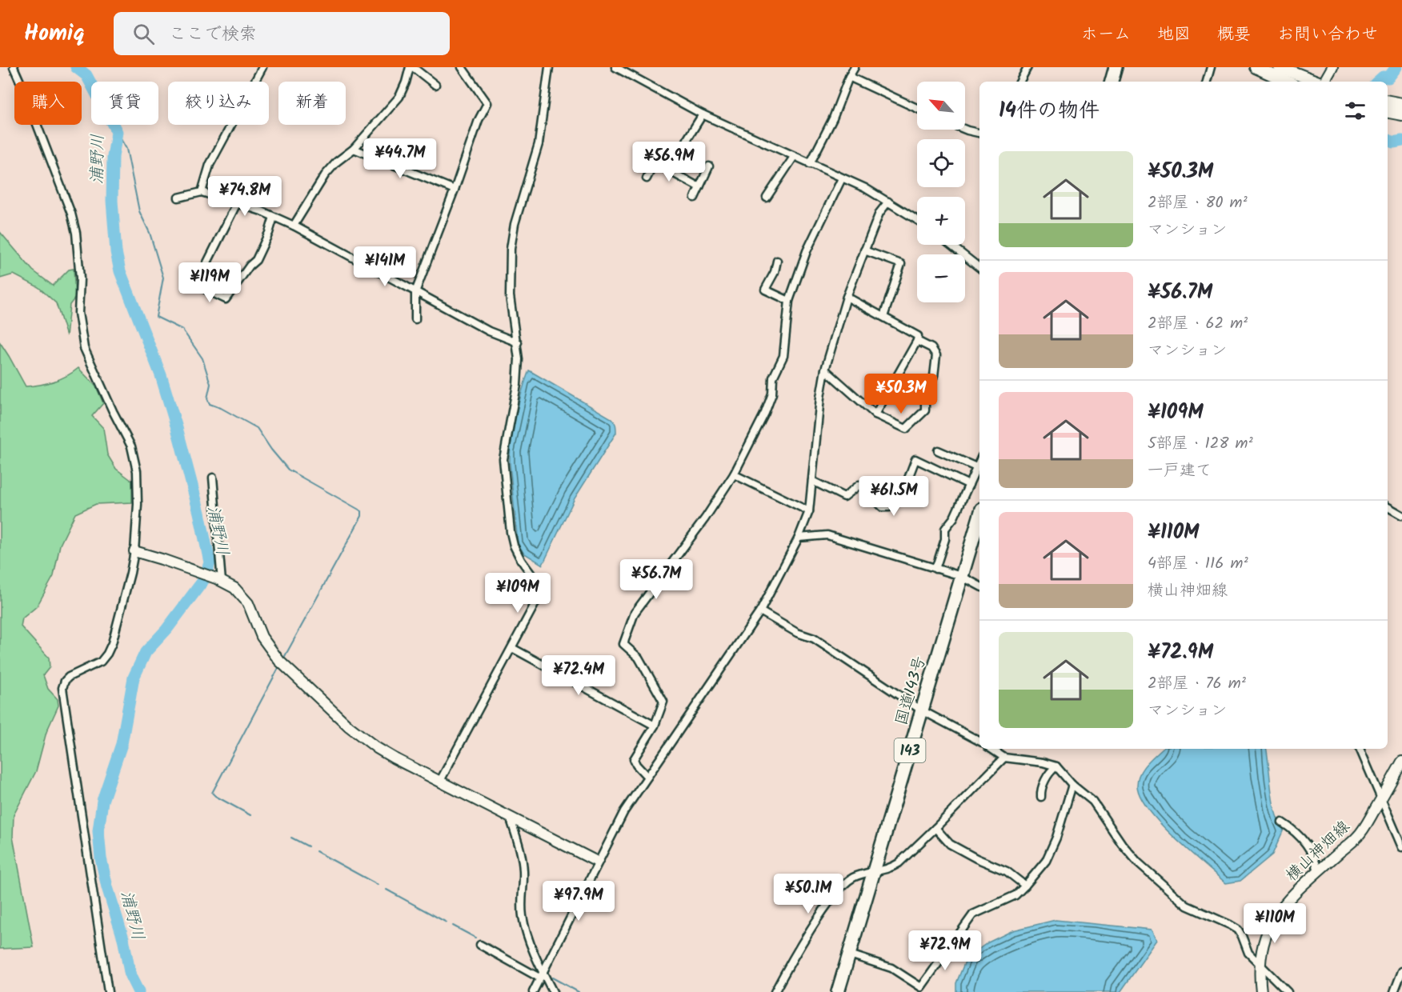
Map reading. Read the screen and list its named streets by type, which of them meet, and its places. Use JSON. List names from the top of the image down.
{
  "streets": {
    "highway": ["国道143号", "143"],
    "street": ["横山神畑線"]
  },
  "water": ["浦野川"],
  "north": "top left",
  "page": {
    "header": "Homiq",
    "search": "ここで検索",
    "nav": [
      "ホーム",
      "地図",
      "概要",
      "お問い合わせ"
    ],
    "map_buttons": ["+", "−"],
    "chip": [
      "購入",
      "賃貸",
      "絞り込み",
      "新着"
    ],
    "heading": "14件の物件",
    "price": [
      "¥44.7M",
      "¥56.9M",
      "¥74.8M",
      "¥141M",
      "¥119M",
      "¥50.3M",
      "¥61.5M",
      "¥56.7M",
      "¥109M",
      "¥72.4M",
      "¥50.1M",
      "¥97.9M",
      "¥110M",
      "¥72.9M"
    ],
    "list": [
      {
        "name": "¥50.3M",
        "note": "2部屋 · 80 m² · マンション"
      },
      {
        "name": "¥56.7M",
        "note": "2部屋 · 62 m² · マンション"
      },
      {
        "name": "¥109M",
        "note": "5部屋 · 128 m² · 一戸建て"
      },
      {
        "name": "¥110M",
        "note": "4部屋 · 116 m² · 横山神畑線"
      },
      {
        "name": "¥72.9M",
        "note": "2部屋 · 76 m² · マンション"
      }
    ]
  }
}
